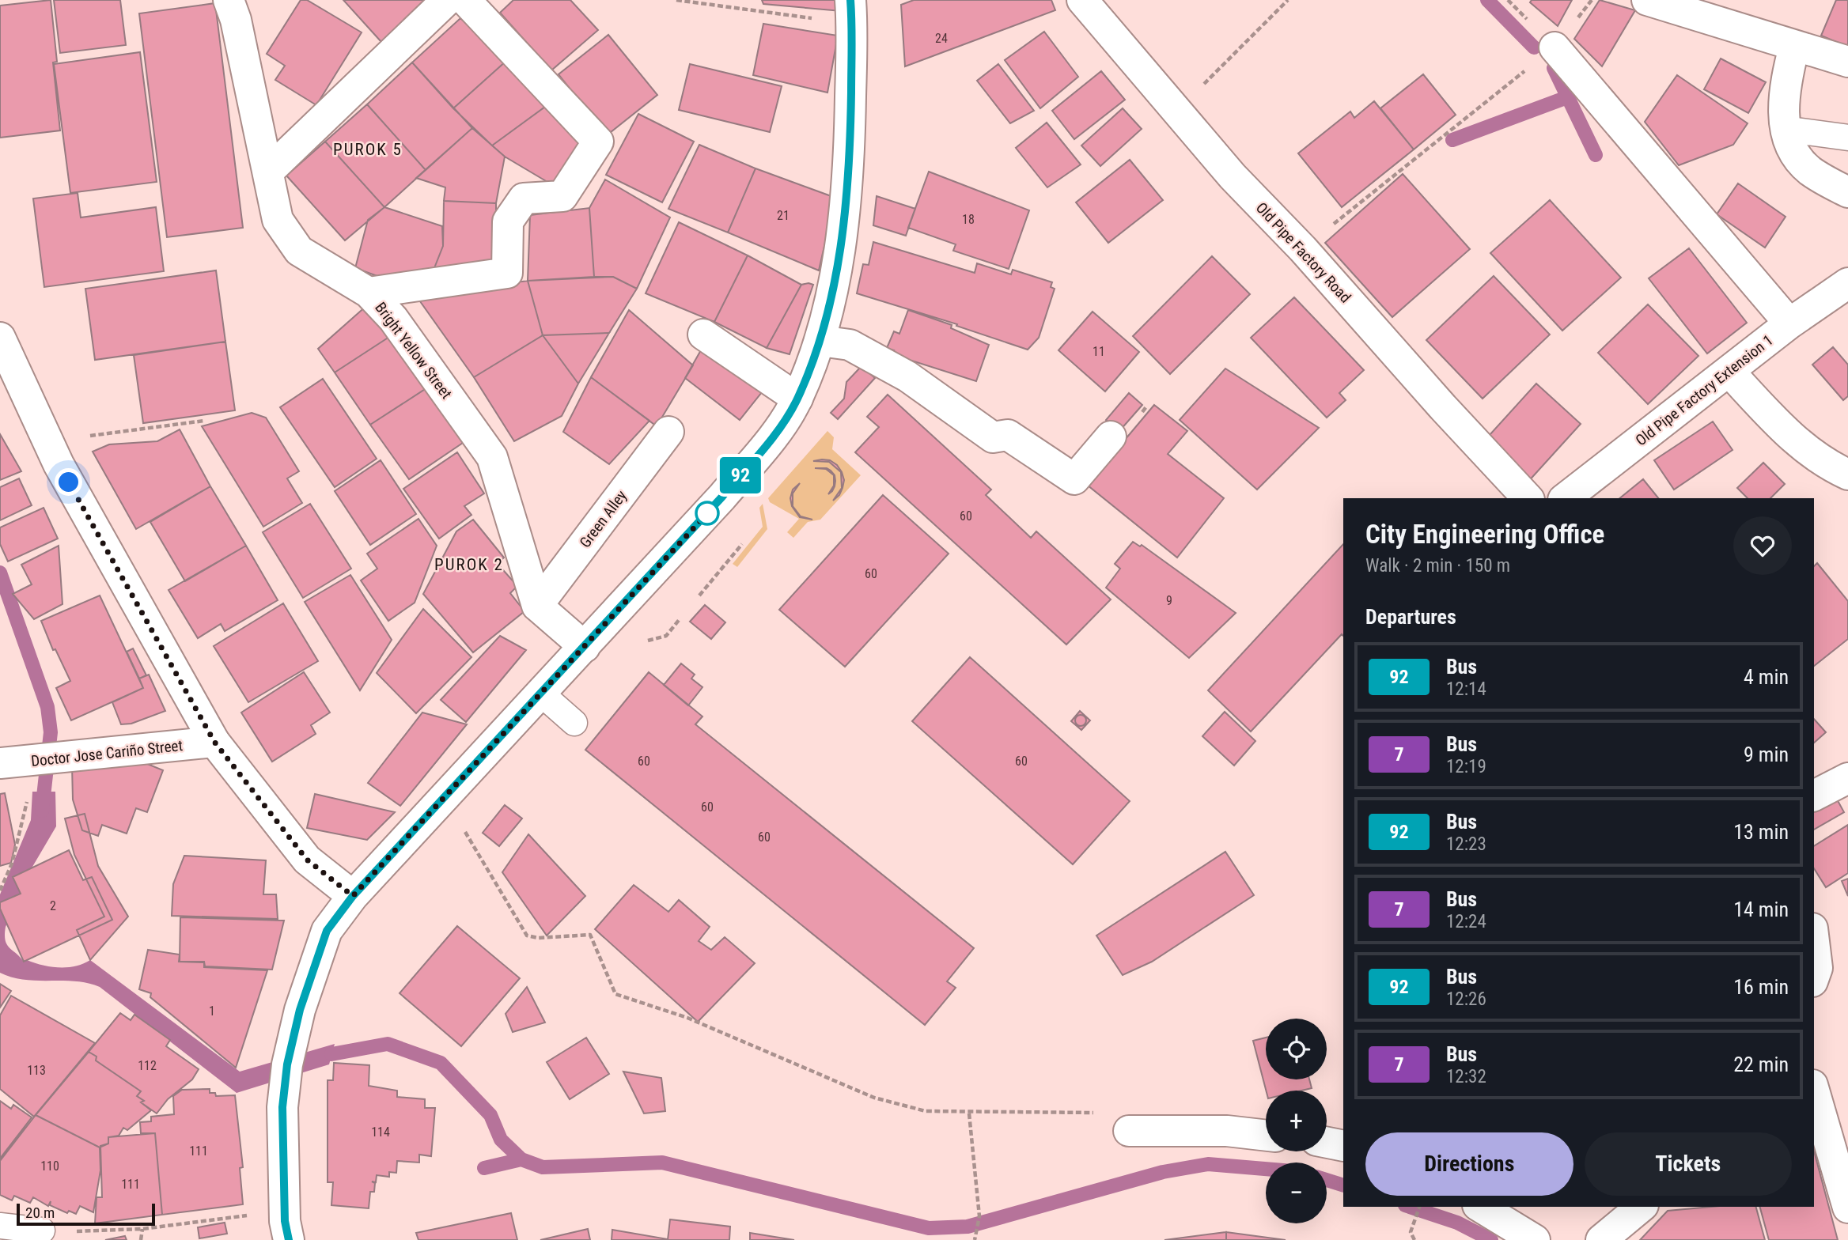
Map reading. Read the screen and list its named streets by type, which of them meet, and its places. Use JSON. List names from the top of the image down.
{
  "streets": {
    "street": [
      "Old Pipe Factory Road",
      "Bright Yellow Street",
      "Old Pipe Factory Extension 1",
      "Green Alley",
      "Doctor Jose Cariño Street"
    ]
  },
  "crossings": [
    ["Bright Yellow Street", "Green Alley"]
  ],
  "districts": ["PUROK 5", "PUROK 2"],
  "lines": ["bus line 92"],
  "house_numbers": [
    "24",
    "21",
    "18",
    "11",
    "60",
    "60",
    "9",
    "60",
    "60",
    "60",
    "60",
    "2",
    "1",
    "112",
    "113",
    "114",
    "111",
    "110",
    "111"
  ],
  "scale_bar": "20 m",
  "page": {
    "on_map": "92",
    "heading": [
      ["City Engineering Office", "Walk · 2 min · 150 m"],
      "Departures"
    ],
    "list": [
      {
        "mark": "92",
        "name": "Bus",
        "note": "12:14",
        "value": "4 min"
      },
      {
        "mark": "7",
        "name": "Bus",
        "note": "12:19",
        "value": "9 min"
      },
      {
        "mark": "92",
        "name": "Bus",
        "note": "12:23",
        "value": "13 min"
      },
      {
        "mark": "7",
        "name": "Bus",
        "note": "12:24",
        "value": "14 min"
      },
      {
        "mark": "92",
        "name": "Bus",
        "note": "12:26",
        "value": "16 min"
      },
      {
        "mark": "7",
        "name": "Bus",
        "note": "12:32",
        "value": "22 min"
      }
    ],
    "map_buttons": ["+", "−"],
    "buttons": ["Directions", "Tickets"],
    "scale": "20 m"
  }
}
